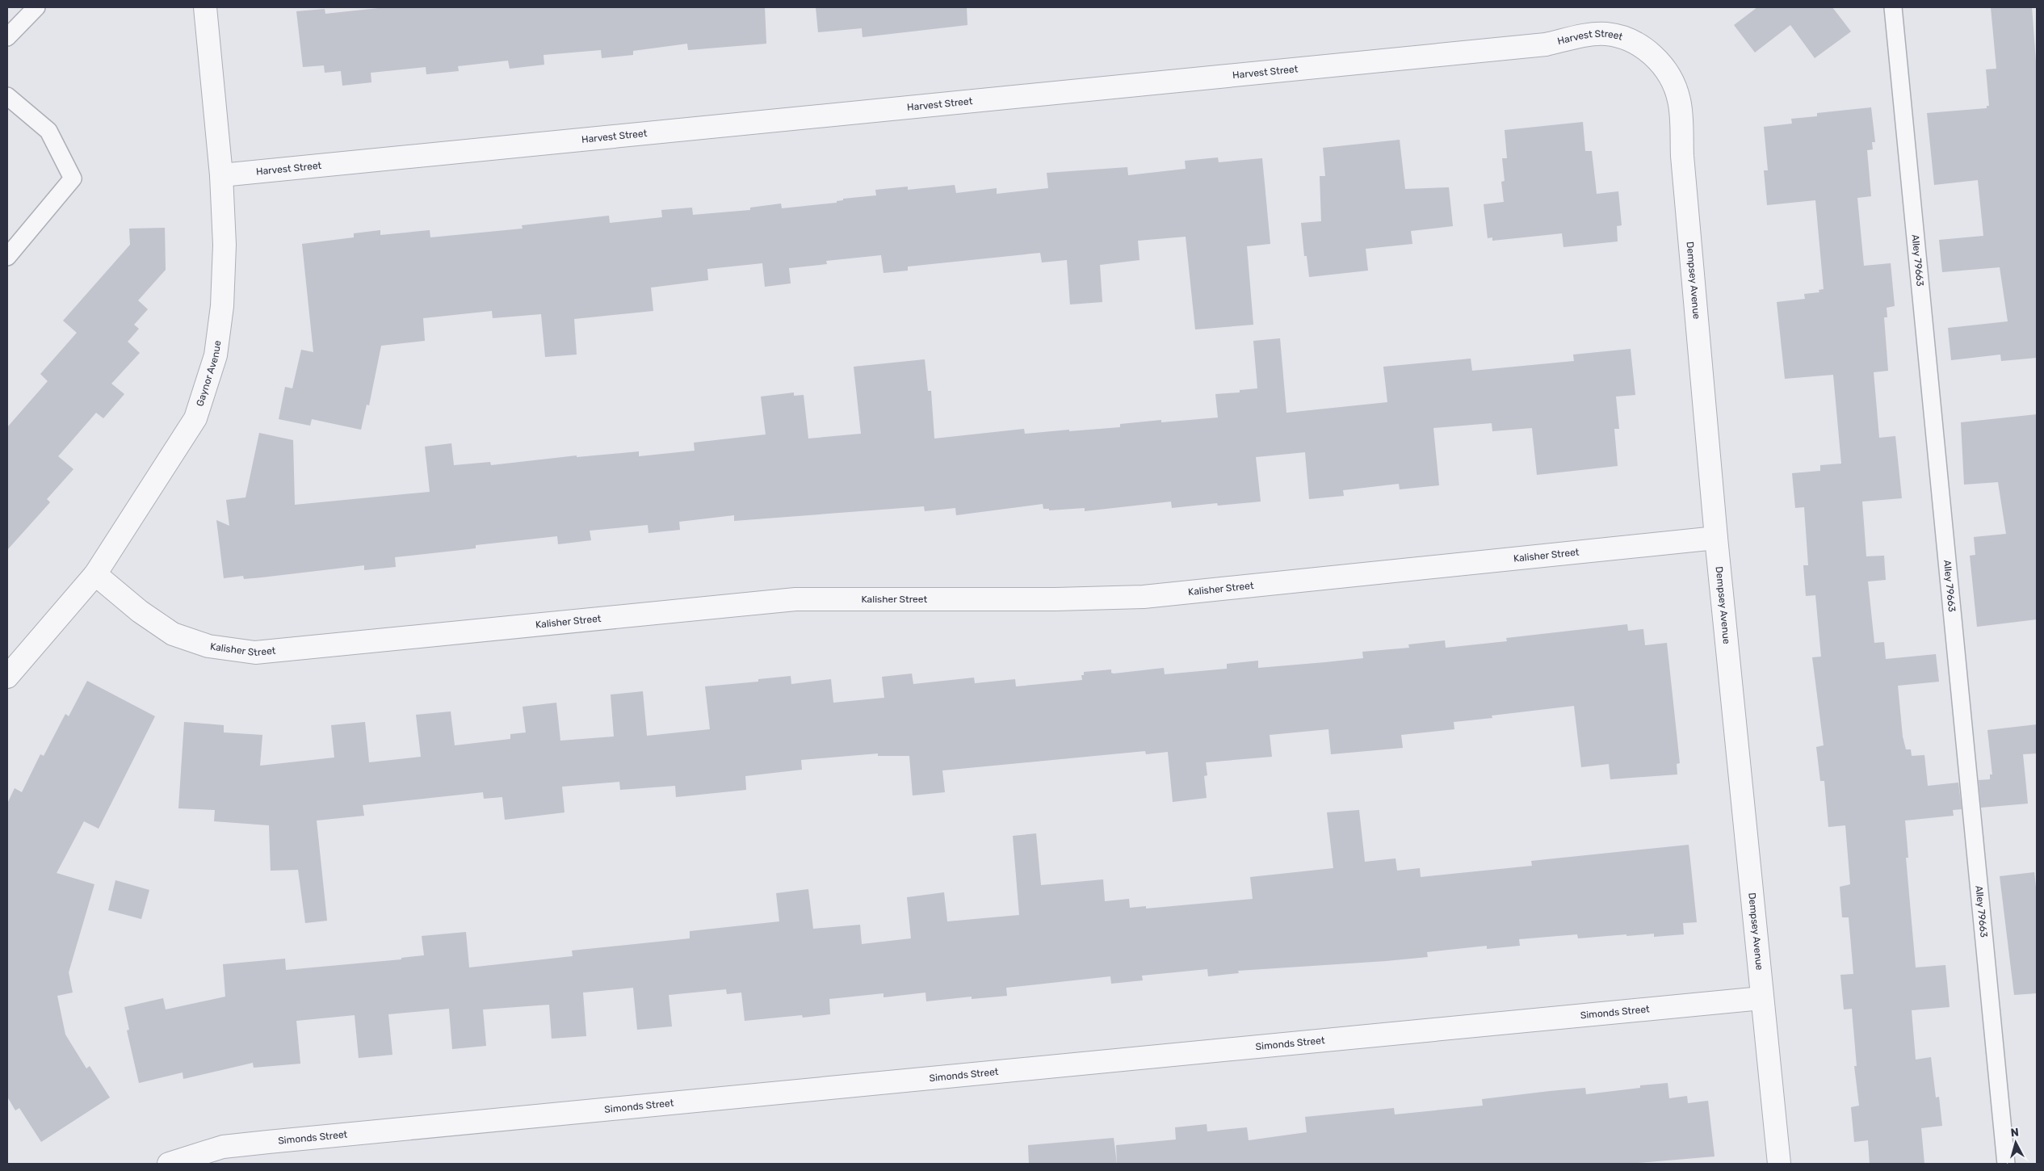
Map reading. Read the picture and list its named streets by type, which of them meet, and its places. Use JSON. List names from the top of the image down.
{
  "streets": {
    "street": [
      "Harvest Street",
      "Dempsey Avenue",
      "Gaynor Avenue",
      "Kalisher Street",
      "Simonds Street"
    ],
    "lane": ["Alley 79663"]
  },
  "crossings": [
    ["Harvest Street", "Dempsey Avenue"],
    ["Harvest Street", "Gaynor Avenue"],
    ["Dempsey Avenue", "Kalisher Street"],
    ["Dempsey Avenue", "Simonds Street"],
    ["Gaynor Avenue", "Kalisher Street"]
  ],
  "north": "top"
}
